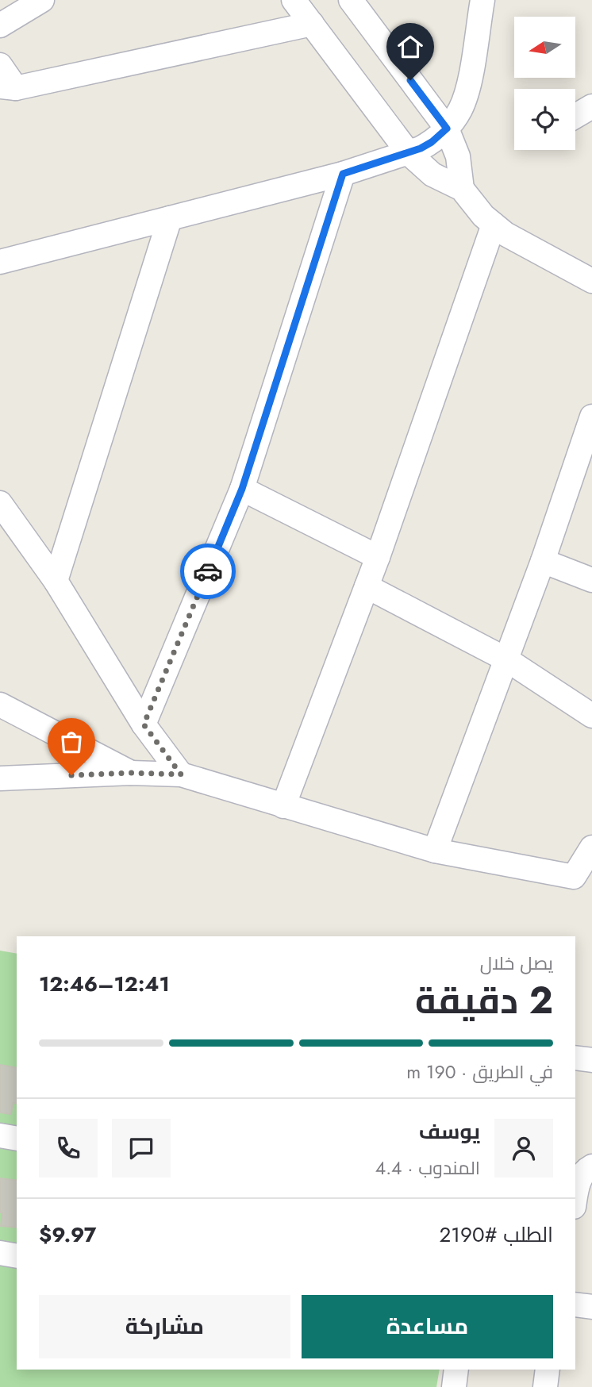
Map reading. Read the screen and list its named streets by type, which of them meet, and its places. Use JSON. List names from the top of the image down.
{
  "north": "left",
  "page": {
    "heading": ["2 دقيقة", "يصل خلال", "12:41–12:46"],
    "panel": [
      "يوسف",
      "المندوب · 4.4",
      "الطلب #2190",
      "$9.97"
    ],
    "bar": "في الطريق · 190 m",
    "buttons": ["مساعدة", "مشاركة"]
  }
}
